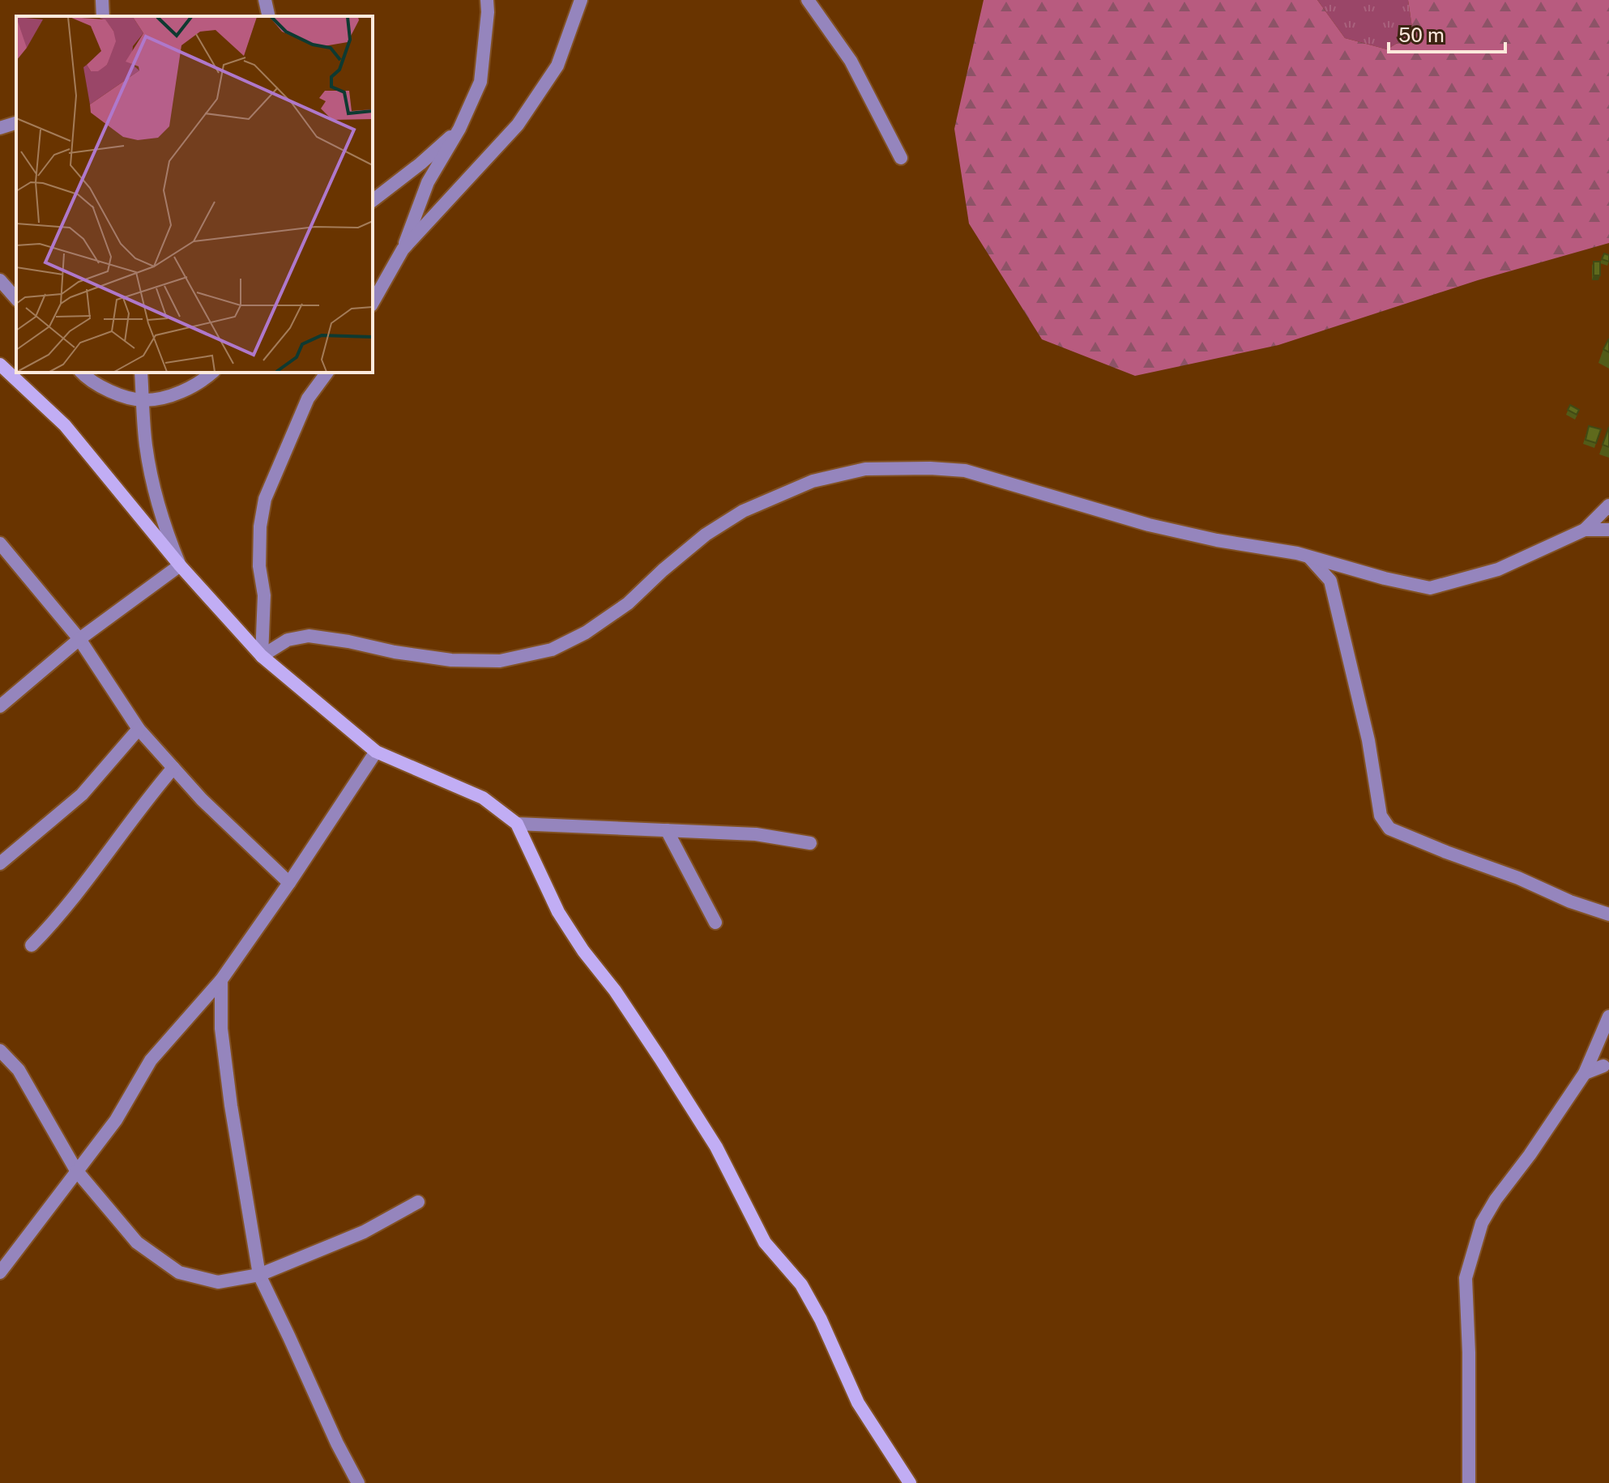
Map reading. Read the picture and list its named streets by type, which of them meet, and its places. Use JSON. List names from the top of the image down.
{
  "scale_bar": "50 m"
}
